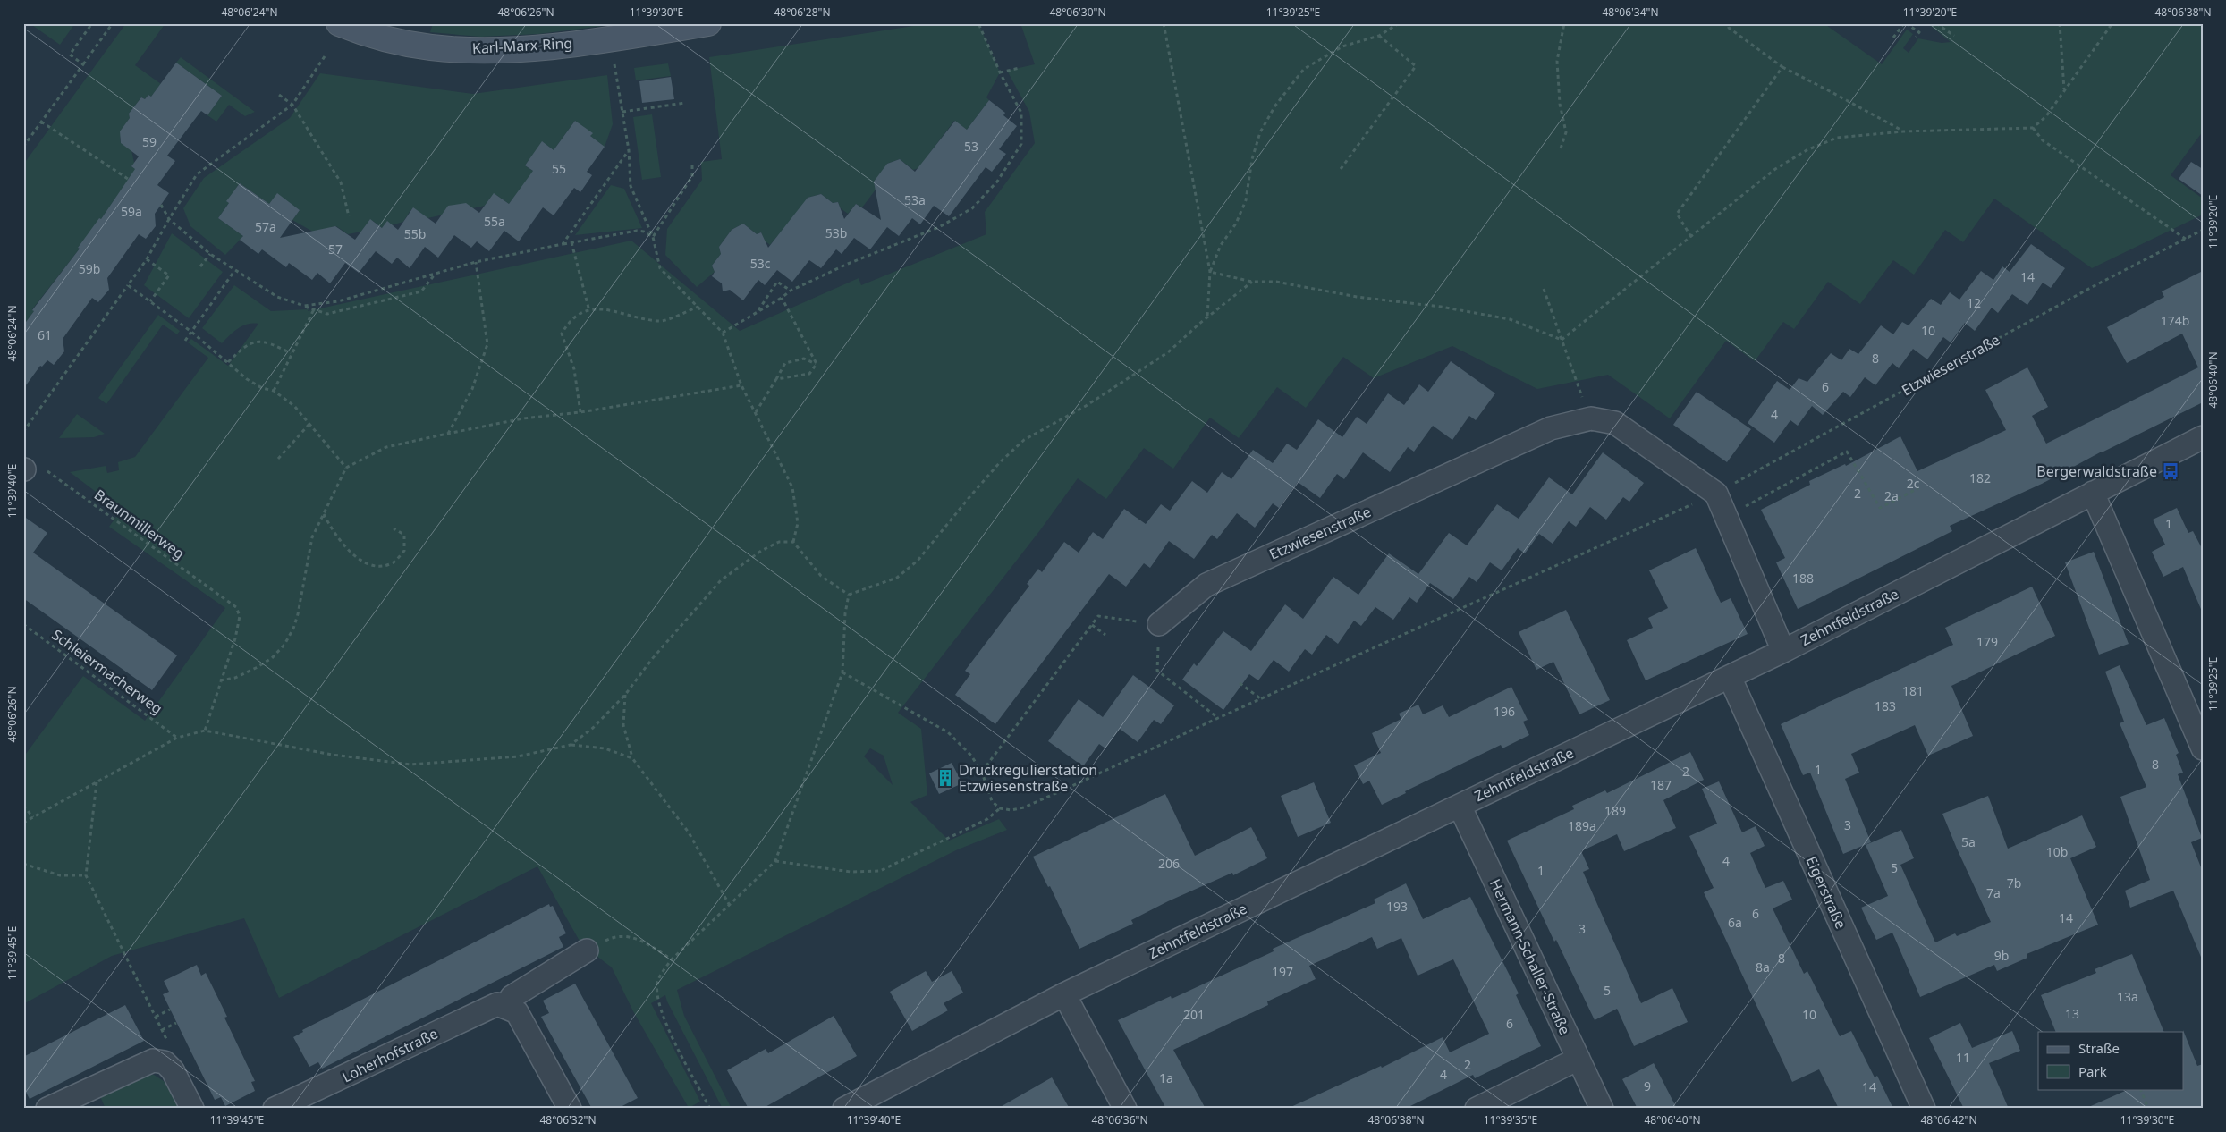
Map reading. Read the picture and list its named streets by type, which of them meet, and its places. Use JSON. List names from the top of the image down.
{
  "streets": {
    "main road": ["Karl-Marx-Ring"],
    "street": [
      "Etzwiesenstraße",
      "Zehntfeldstraße",
      "Eigerstraße",
      "Hermann-Schaller-Straße",
      "Loherhofstraße"
    ],
    "path": ["Braunmillerweg", "Schleiermacherweg"]
  },
  "crossings": [
    ["Zehntfeldstraße", "Eigerstraße"],
    ["Zehntfeldstraße", "Hermann-Schaller-Straße"]
  ],
  "places": {
    "bus stop": ["Bergerwaldstraße"],
    "building": ["Druckregulierstation Etzwiesenstraße"]
  },
  "house_numbers": [
    "59",
    "53",
    "55",
    "53a",
    "59a",
    "55a",
    "57a",
    "53b",
    "55b",
    "57",
    "53c",
    "59b",
    "14",
    "12",
    "174b",
    "10",
    "61",
    "8",
    "6",
    "4",
    "182",
    "2c",
    "2",
    "2a",
    "1",
    "188",
    "179",
    "181",
    "183",
    "196",
    "8",
    "1",
    "2",
    "187",
    "189",
    "3",
    "189a",
    "5a",
    "10b",
    "4",
    "206",
    "5",
    "1",
    "7b",
    "7a",
    "193",
    "6",
    "14",
    "6a",
    "3",
    "9b",
    "8",
    "8a",
    "197",
    "5",
    "13a",
    "13",
    "201",
    "10",
    "6",
    "11",
    "2",
    "4",
    "1a",
    "9",
    "14"
  ],
  "legend": ["Straße", "Park"],
  "coordinates": [
    "48°06'24\"N",
    "48°06'26\"N",
    "11°39'30\"E",
    "48°06'28\"N",
    "48°06'30\"N",
    "11°39'25\"E",
    "48°06'34\"N",
    "11°39'20\"E",
    "48°06'38\"N",
    "48°06'40\"N",
    "11°39'40\"E",
    "11°39'45\"E",
    "48°06'32\"N",
    "48°06'36\"N",
    "11°39'35\"E",
    "48°06'42\"N"
  ]
}
